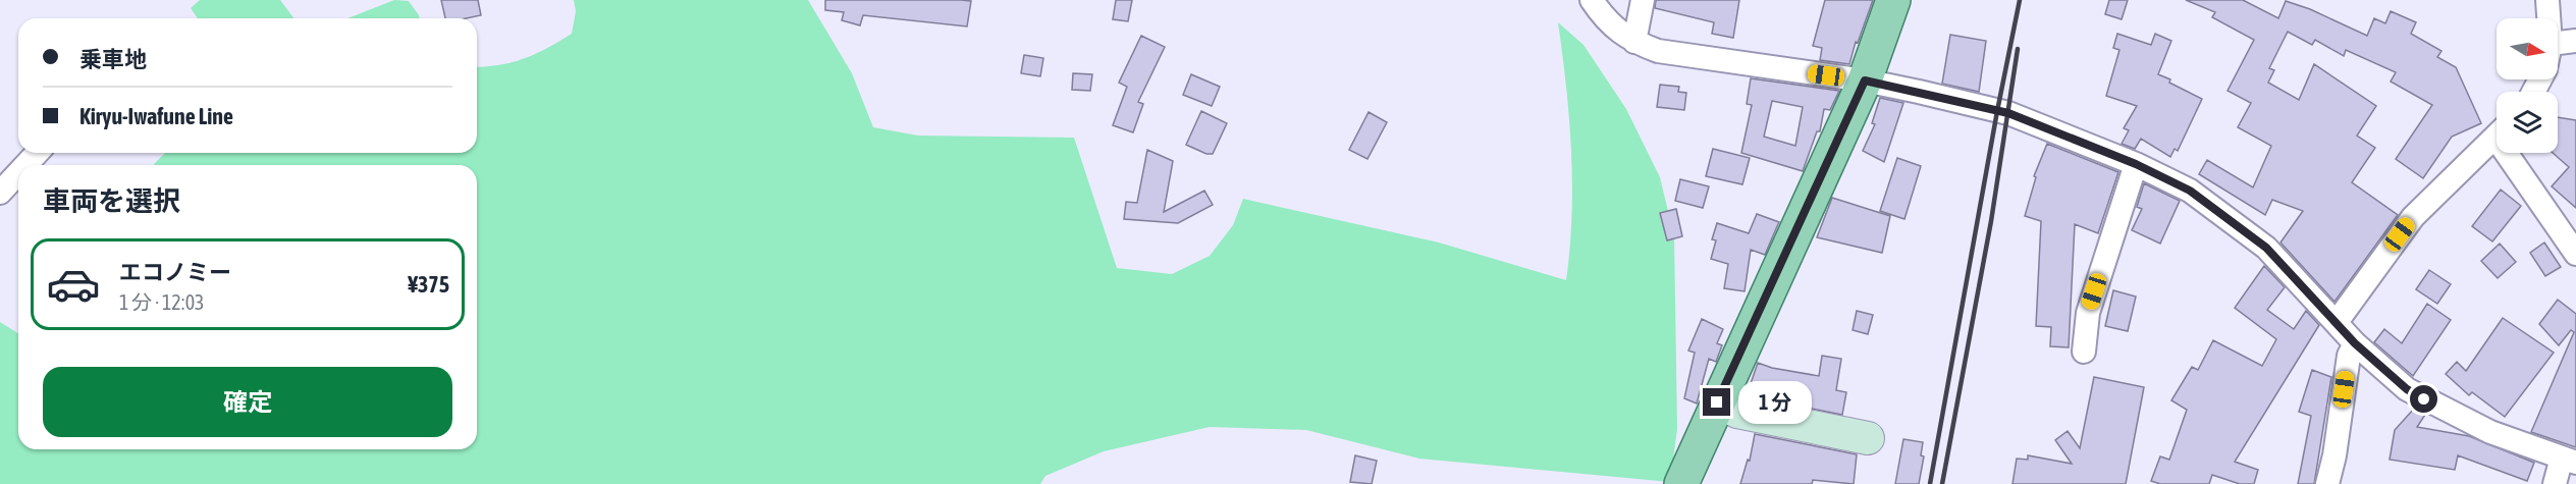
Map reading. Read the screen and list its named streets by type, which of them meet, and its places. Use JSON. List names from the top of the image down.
{
  "north": "right",
  "page": {
    "banner": ["乗車地", "Kiryu-Iwafune Line"],
    "heading": "車両を選択",
    "list": [
      {
        "name": "エコノミー",
        "note": "1 分 · 12:03",
        "value": "¥375"
      }
    ],
    "buttons": "確定",
    "bubble": "1 分"
  }
}
